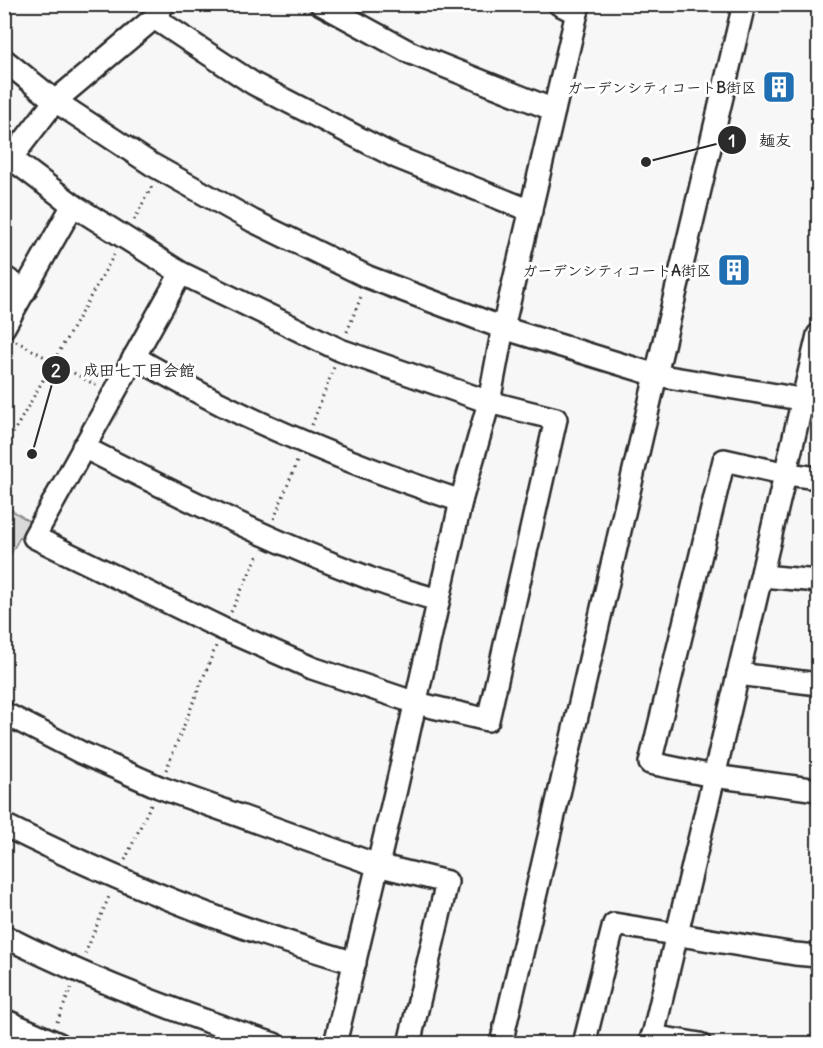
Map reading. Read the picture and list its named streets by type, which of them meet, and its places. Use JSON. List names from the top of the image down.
{
  "places": {
    "building": ["ガーデンシティコートB街区", "ガーデンシティコートA街区"],
    "other": ["麺友", "成田七丁目会館"]
  }
}
